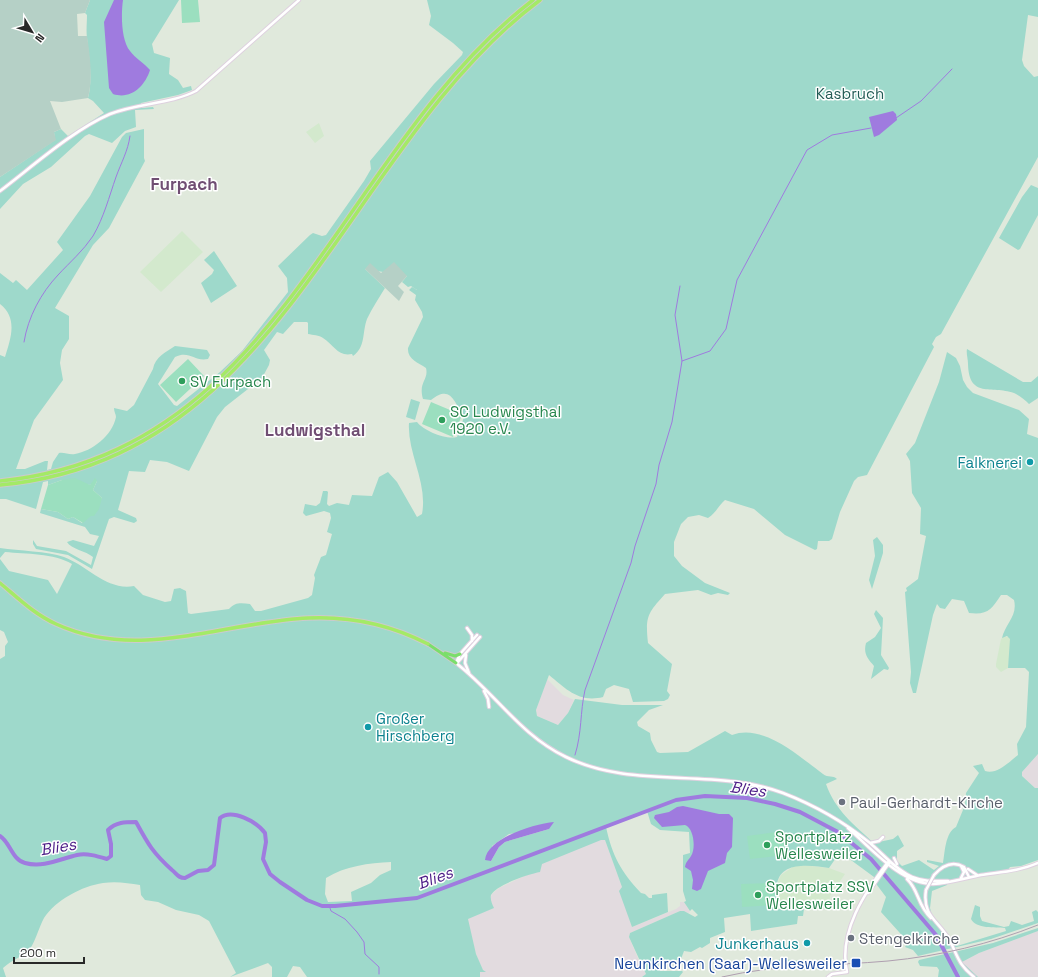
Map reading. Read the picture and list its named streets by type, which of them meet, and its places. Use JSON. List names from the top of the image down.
{
  "districts": ["Furpach", "Ludwigsthal"],
  "water": ["Blies"],
  "parks": ["Kasbruch"],
  "places": {
    "other": [
      "SV Furpach",
      "SC Ludwigsthal 1920 e.V.",
      "Falknerei",
      "Großer Hirschberg",
      "Paul-Gerhardt-Kirche",
      "Sportplatz Wellesweiler",
      "Sportplatz SSV Wellesweiler",
      "Stengelkirche",
      "Junkerhaus"
    ],
    "transit": ["Neunkirchen (Saar)-Wellesweiler"]
  },
  "scale_bar": "200 m",
  "north": "bottom right"
}
